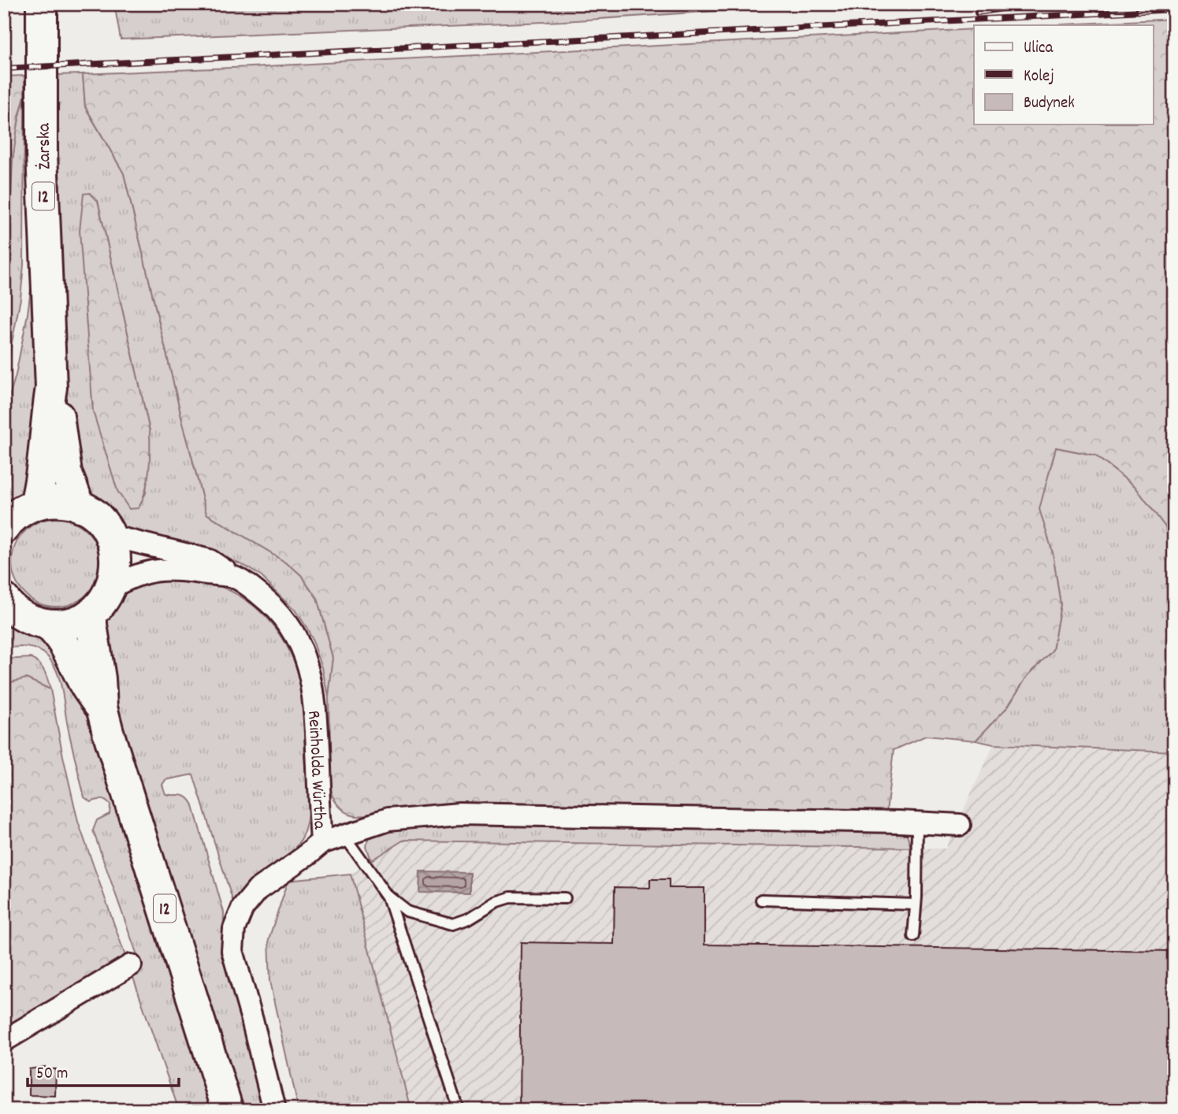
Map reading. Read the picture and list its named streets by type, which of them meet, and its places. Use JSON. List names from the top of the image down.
{
  "streets": {
    "main road": ["Żarska", "12"],
    "street": ["Reinholda Würtha"]
  },
  "legend": ["Ulica", "Kolej", "Budynek"],
  "scale_bar": "50 m"
}
